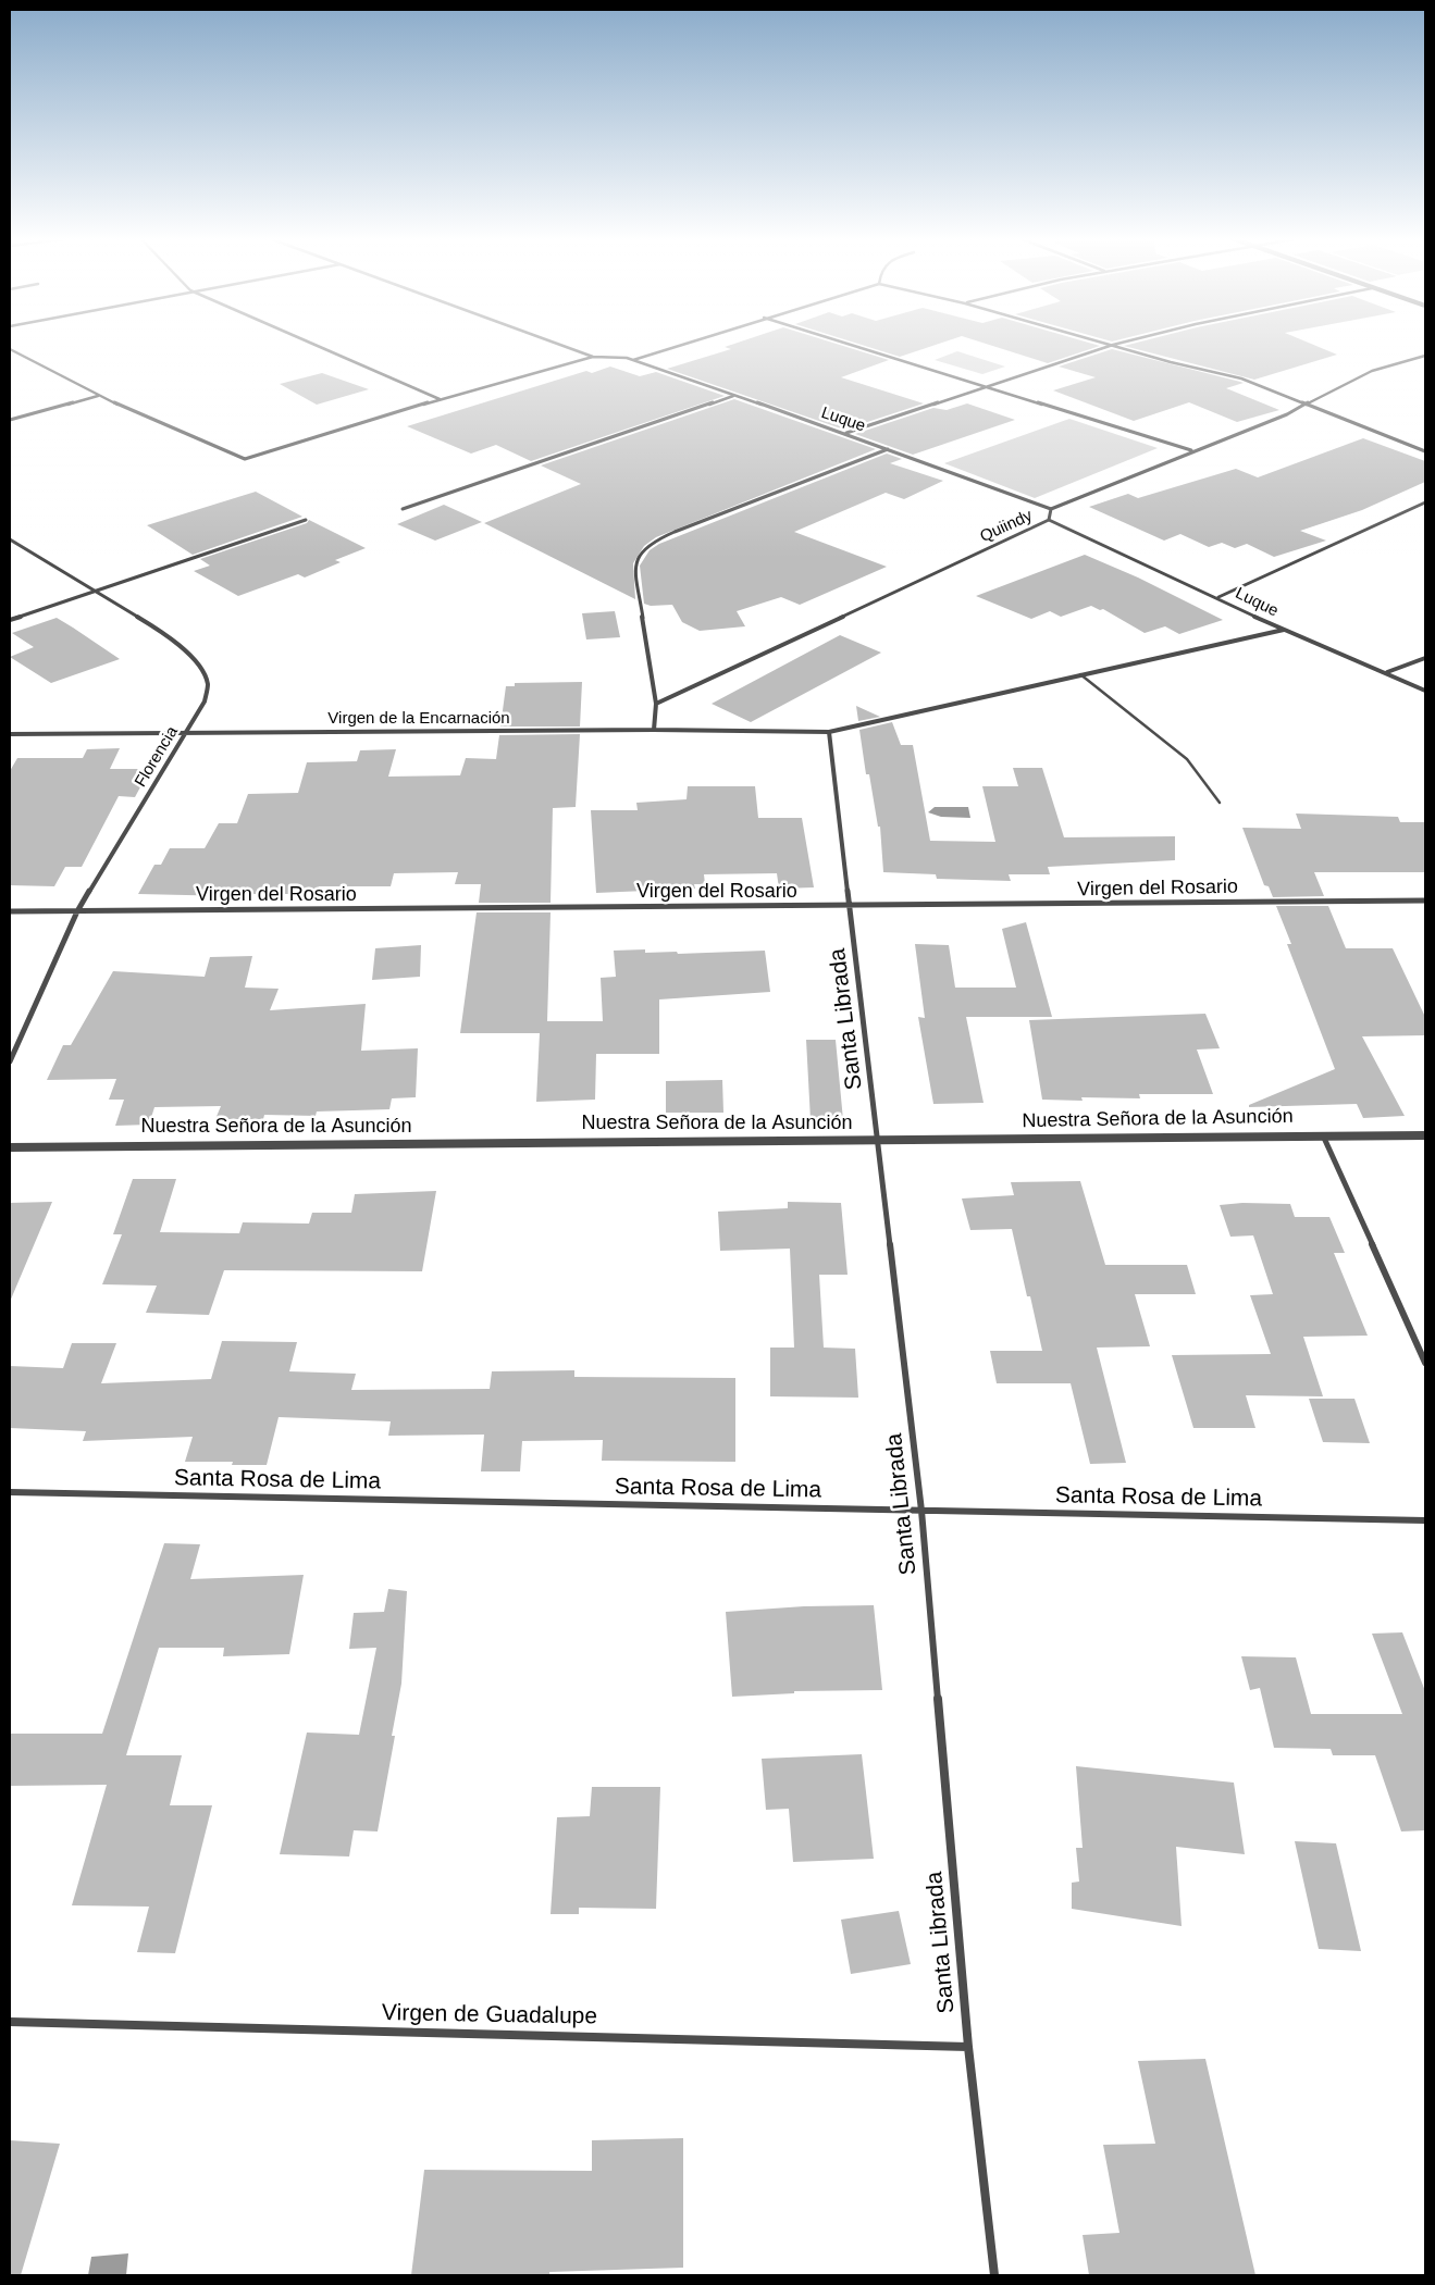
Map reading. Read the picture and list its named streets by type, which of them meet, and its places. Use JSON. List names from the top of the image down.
{
  "streets": {
    "street": [
      "Luque",
      "Quiindy",
      "Virgen de la Encarnación",
      "Florencia",
      "Virgen del Rosario",
      "Santa Librada",
      "Nuestra Señora de la Asunción",
      "Santa Rosa de Lima",
      "Virgen de Guadalupe"
    ]
  },
  "crossings": [
    ["Luque", "Quiindy"],
    ["Luque", "Virgen de la Encarnación"],
    ["Virgen de la Encarnación", "Florencia"],
    ["Virgen de la Encarnación", "Santa Librada"],
    ["Florencia", "Virgen del Rosario"],
    ["Virgen del Rosario", "Santa Librada"],
    ["Santa Librada", "Nuestra Señora de la Asunción"],
    ["Santa Librada", "Santa Rosa de Lima"],
    ["Santa Librada", "Virgen de Guadalupe"]
  ]
}
